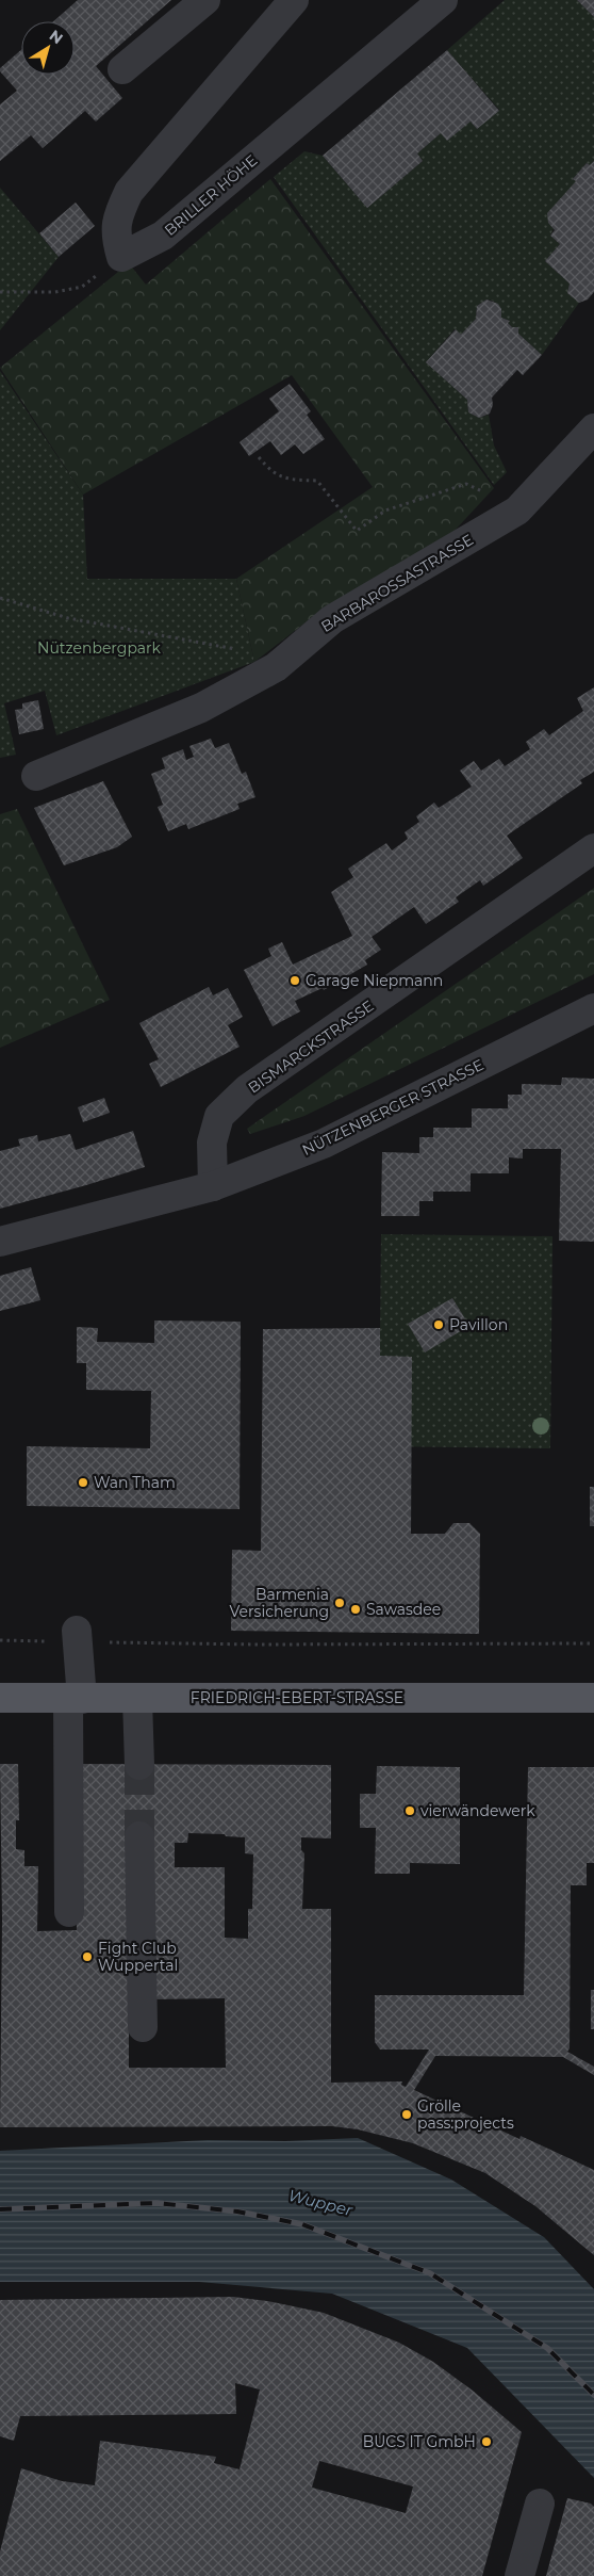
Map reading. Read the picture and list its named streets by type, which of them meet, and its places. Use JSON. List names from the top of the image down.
{
  "streets": {
    "main road": ["FRIEDRICH-EBERT-STRASSE"],
    "street": [
      "BRILLER HÖHE",
      "BARBAROSSASTRASSE",
      "BISMARCKSTRASSE",
      "NÜTZENBERGER STRASSE"
    ]
  },
  "crossings": [
    ["BISMARCKSTRASSE", "NÜTZENBERGER STRASSE"]
  ],
  "water": ["Wupper"],
  "parks": ["Nützenbergpark"],
  "places": [
    "Garage Niepmann",
    "Pavillon",
    "Wan Tham",
    "Barmenia Versicherung",
    "Sawasdee",
    "vierwändewerk",
    "Fight Club Wuppertal",
    "Grölle pass:projects",
    "BUCS IT GmbH"
  ],
  "north": "top right"
}
